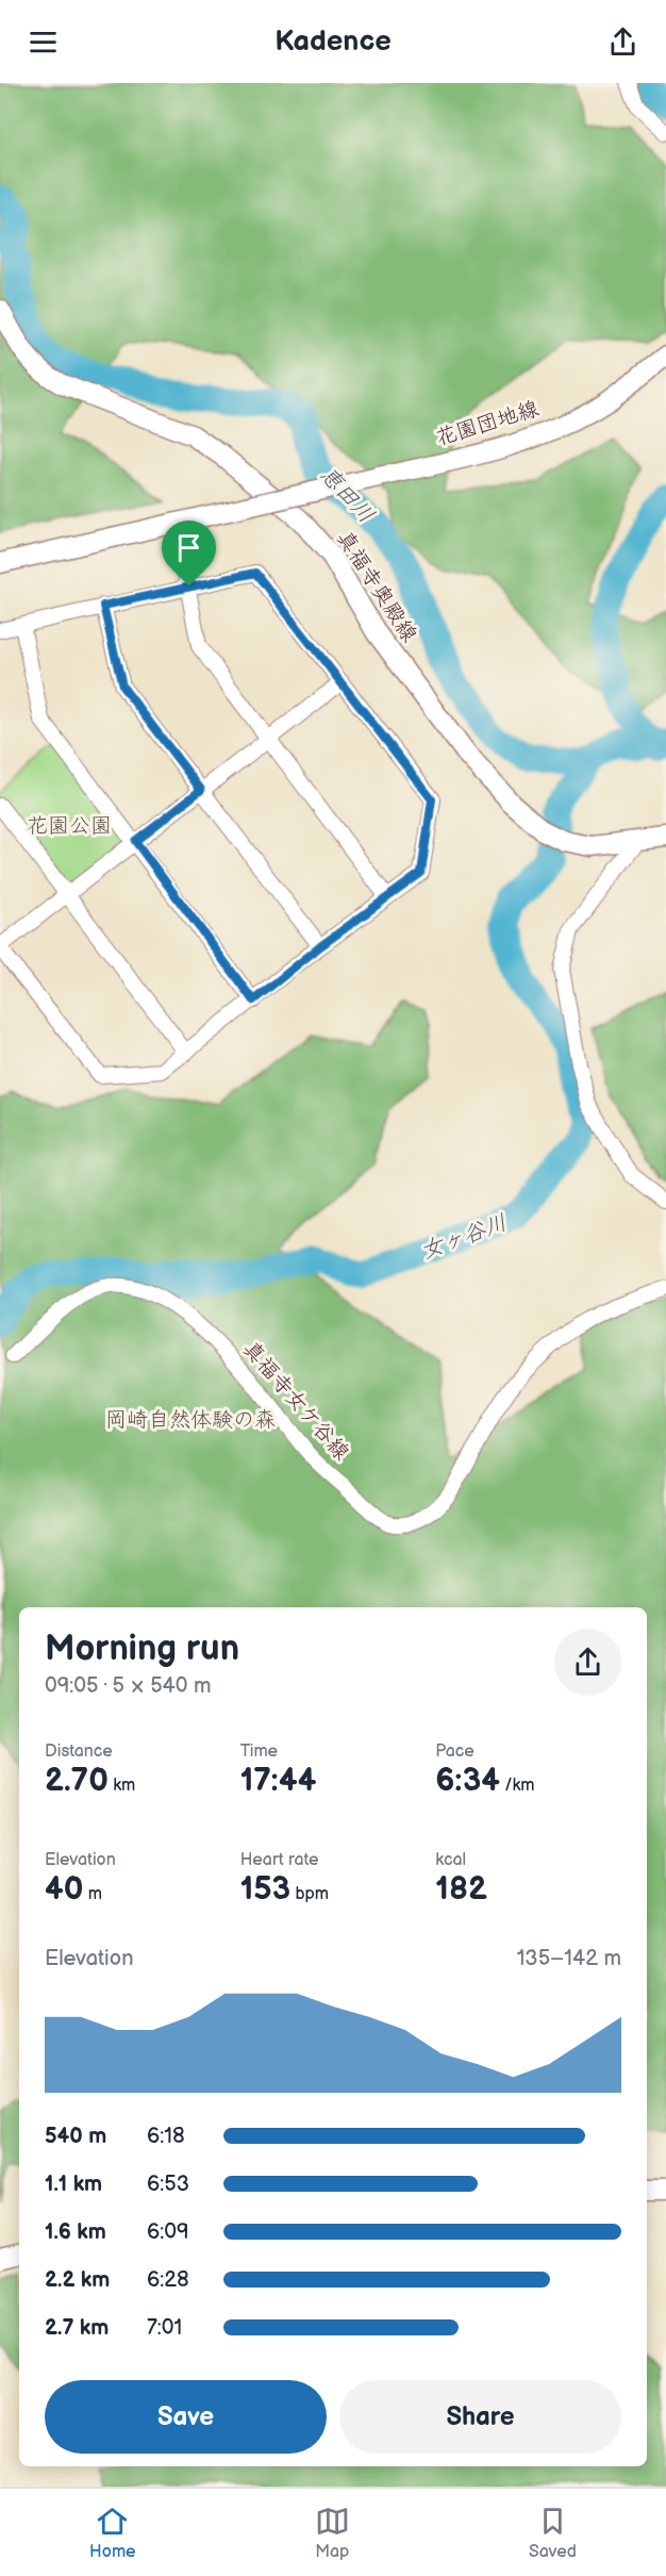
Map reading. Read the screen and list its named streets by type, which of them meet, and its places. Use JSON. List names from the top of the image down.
{
  "streets": {
    "street": ["花園団地線", "真福寺奥殿線", "真福寺女ケ谷線"]
  },
  "water": ["恵田川", "女ヶ谷川"],
  "parks": ["花園公園", "岡崎自然体験の森"],
  "page": {
    "header": "Kadence",
    "heading": ["Morning run", "09:05 · 5 × 540 m"],
    "stats": [
      ["Distance", "2.70 km"],
      ["Time", "17:44"],
      ["Pace", "6:34 /km"],
      ["Elevation", "40 m"],
      ["Heart rate", "153 bpm"],
      ["kcal", "182"]
    ],
    "chart": ["Elevation", "135–142 m"],
    "list": [
      {
        "name": "540 m",
        "note": "6:18"
      },
      {
        "name": "1.1 km",
        "note": "6:53"
      },
      {
        "name": "1.6 km",
        "note": "6:09"
      },
      {
        "name": "2.2 km",
        "note": "6:28"
      },
      {
        "name": "2.7 km",
        "note": "7:01"
      }
    ],
    "buttons": ["Save", "Share"],
    "tabs": ["Home", "Map", "Saved"]
  }
}
